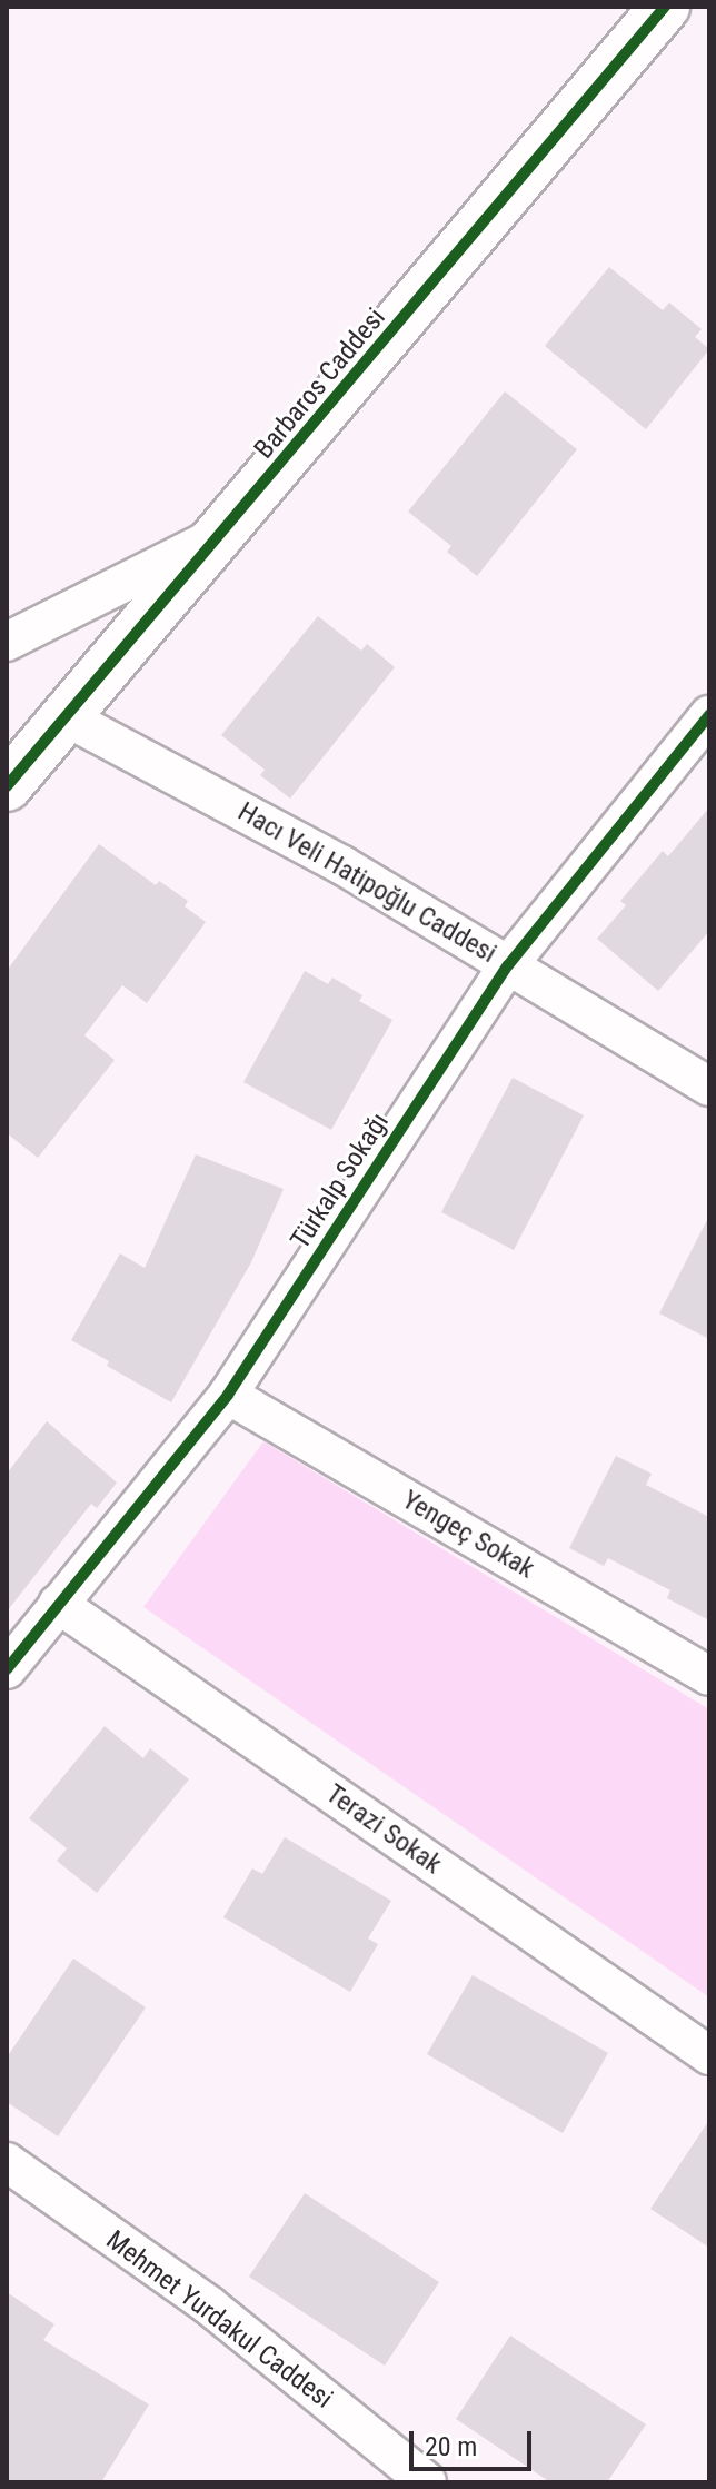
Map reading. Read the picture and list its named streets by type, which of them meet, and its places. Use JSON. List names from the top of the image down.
{
  "streets": {
    "street": [
      "Barbaros Caddesi",
      "Hacı Veli Hatipoğlu Caddesi",
      "Türkalp Sokağı",
      "Yengeç Sokak",
      "Terazi Sokak",
      "Mehmet Yurdakul Caddesi"
    ]
  },
  "crossings": [
    ["Barbaros Caddesi", "Hacı Veli Hatipoğlu Caddesi"],
    ["Hacı Veli Hatipoğlu Caddesi", "Türkalp Sokağı"],
    ["Türkalp Sokağı", "Yengeç Sokak"],
    ["Türkalp Sokağı", "Terazi Sokak"]
  ],
  "scale_bar": "20 m"
}
